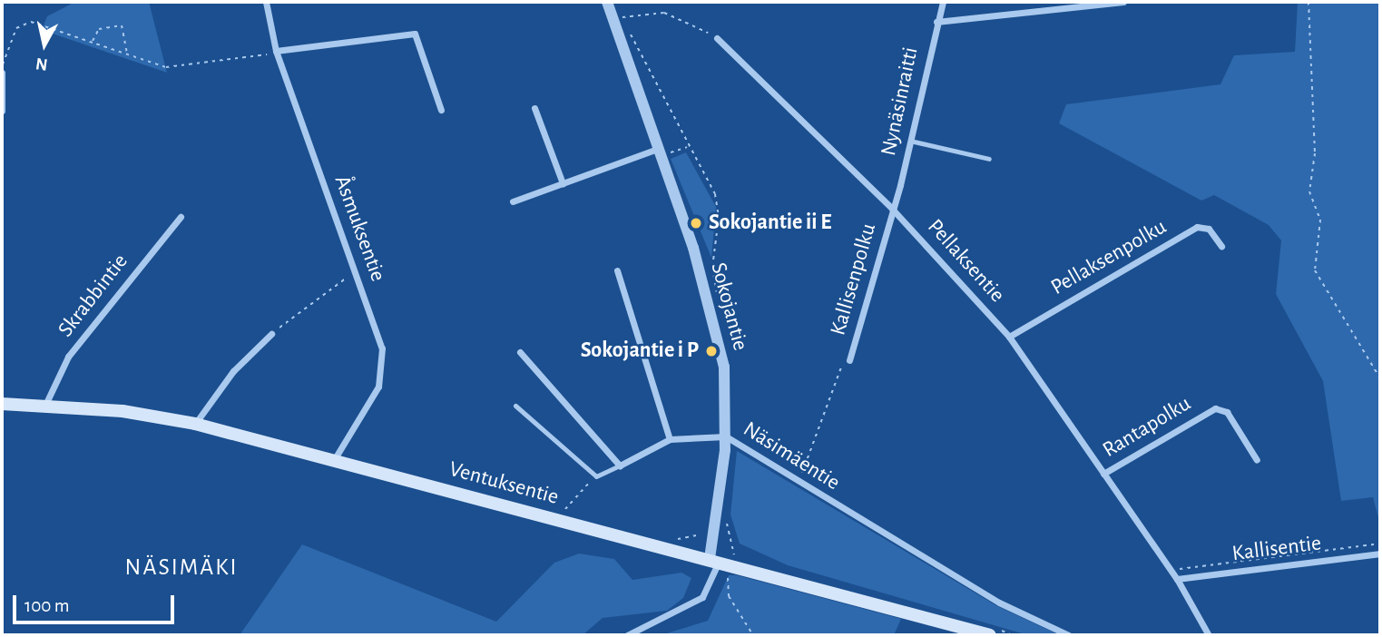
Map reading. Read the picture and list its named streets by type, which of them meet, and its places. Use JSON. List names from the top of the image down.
{
  "streets": {
    "main road": ["Ventuksentie"],
    "street": [
      "Nynäsinraitti",
      "Åsmuksentie",
      "Pellaksenpolku",
      "Pellaksentie",
      "Kallisenpolku",
      "Skrabbintie",
      "Sokojantie",
      "Rantapolku",
      "Näsimäentie",
      "Kallisentie"
    ]
  },
  "crossings": [
    ["Nynäsinraitti", "Pellaksentie"],
    ["Nynäsinraitti", "Kallisenpolku"],
    ["Åsmuksentie", "Ventuksentie"],
    ["Pellaksenpolku", "Pellaksentie"],
    ["Pellaksentie", "Kallisenpolku"],
    ["Pellaksentie", "Rantapolku"],
    ["Pellaksentie", "Kallisentie"],
    ["Skrabbintie", "Ventuksentie"],
    ["Sokojantie", "Näsimäentie"],
    ["Sokojantie", "Ventuksentie"]
  ],
  "districts": ["NÄSIMÄKI"],
  "places": ["Sokojantie ii E", "Sokojantie i P"],
  "scale_bar": "100 m",
  "north": "bottom"
}
